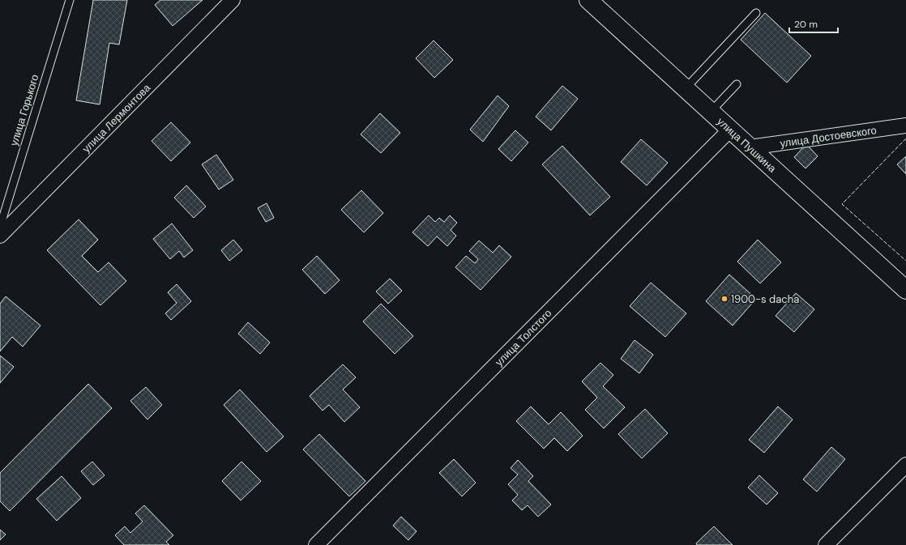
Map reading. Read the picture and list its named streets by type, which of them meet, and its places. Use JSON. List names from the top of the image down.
{
  "streets": {
    "main road": ["улица Пушкина"],
    "street": ["улица Лермонтова", "улица Достоевского", "улица Толстого"],
    "lane": ["улица Горького"]
  },
  "crossings": [
    ["улица Достоевского", "улица Пушкина"],
    ["улица Пушкина", "улица Толстого"]
  ],
  "places": ["1900-s dacha"],
  "scale_bar": "20 m"
}
